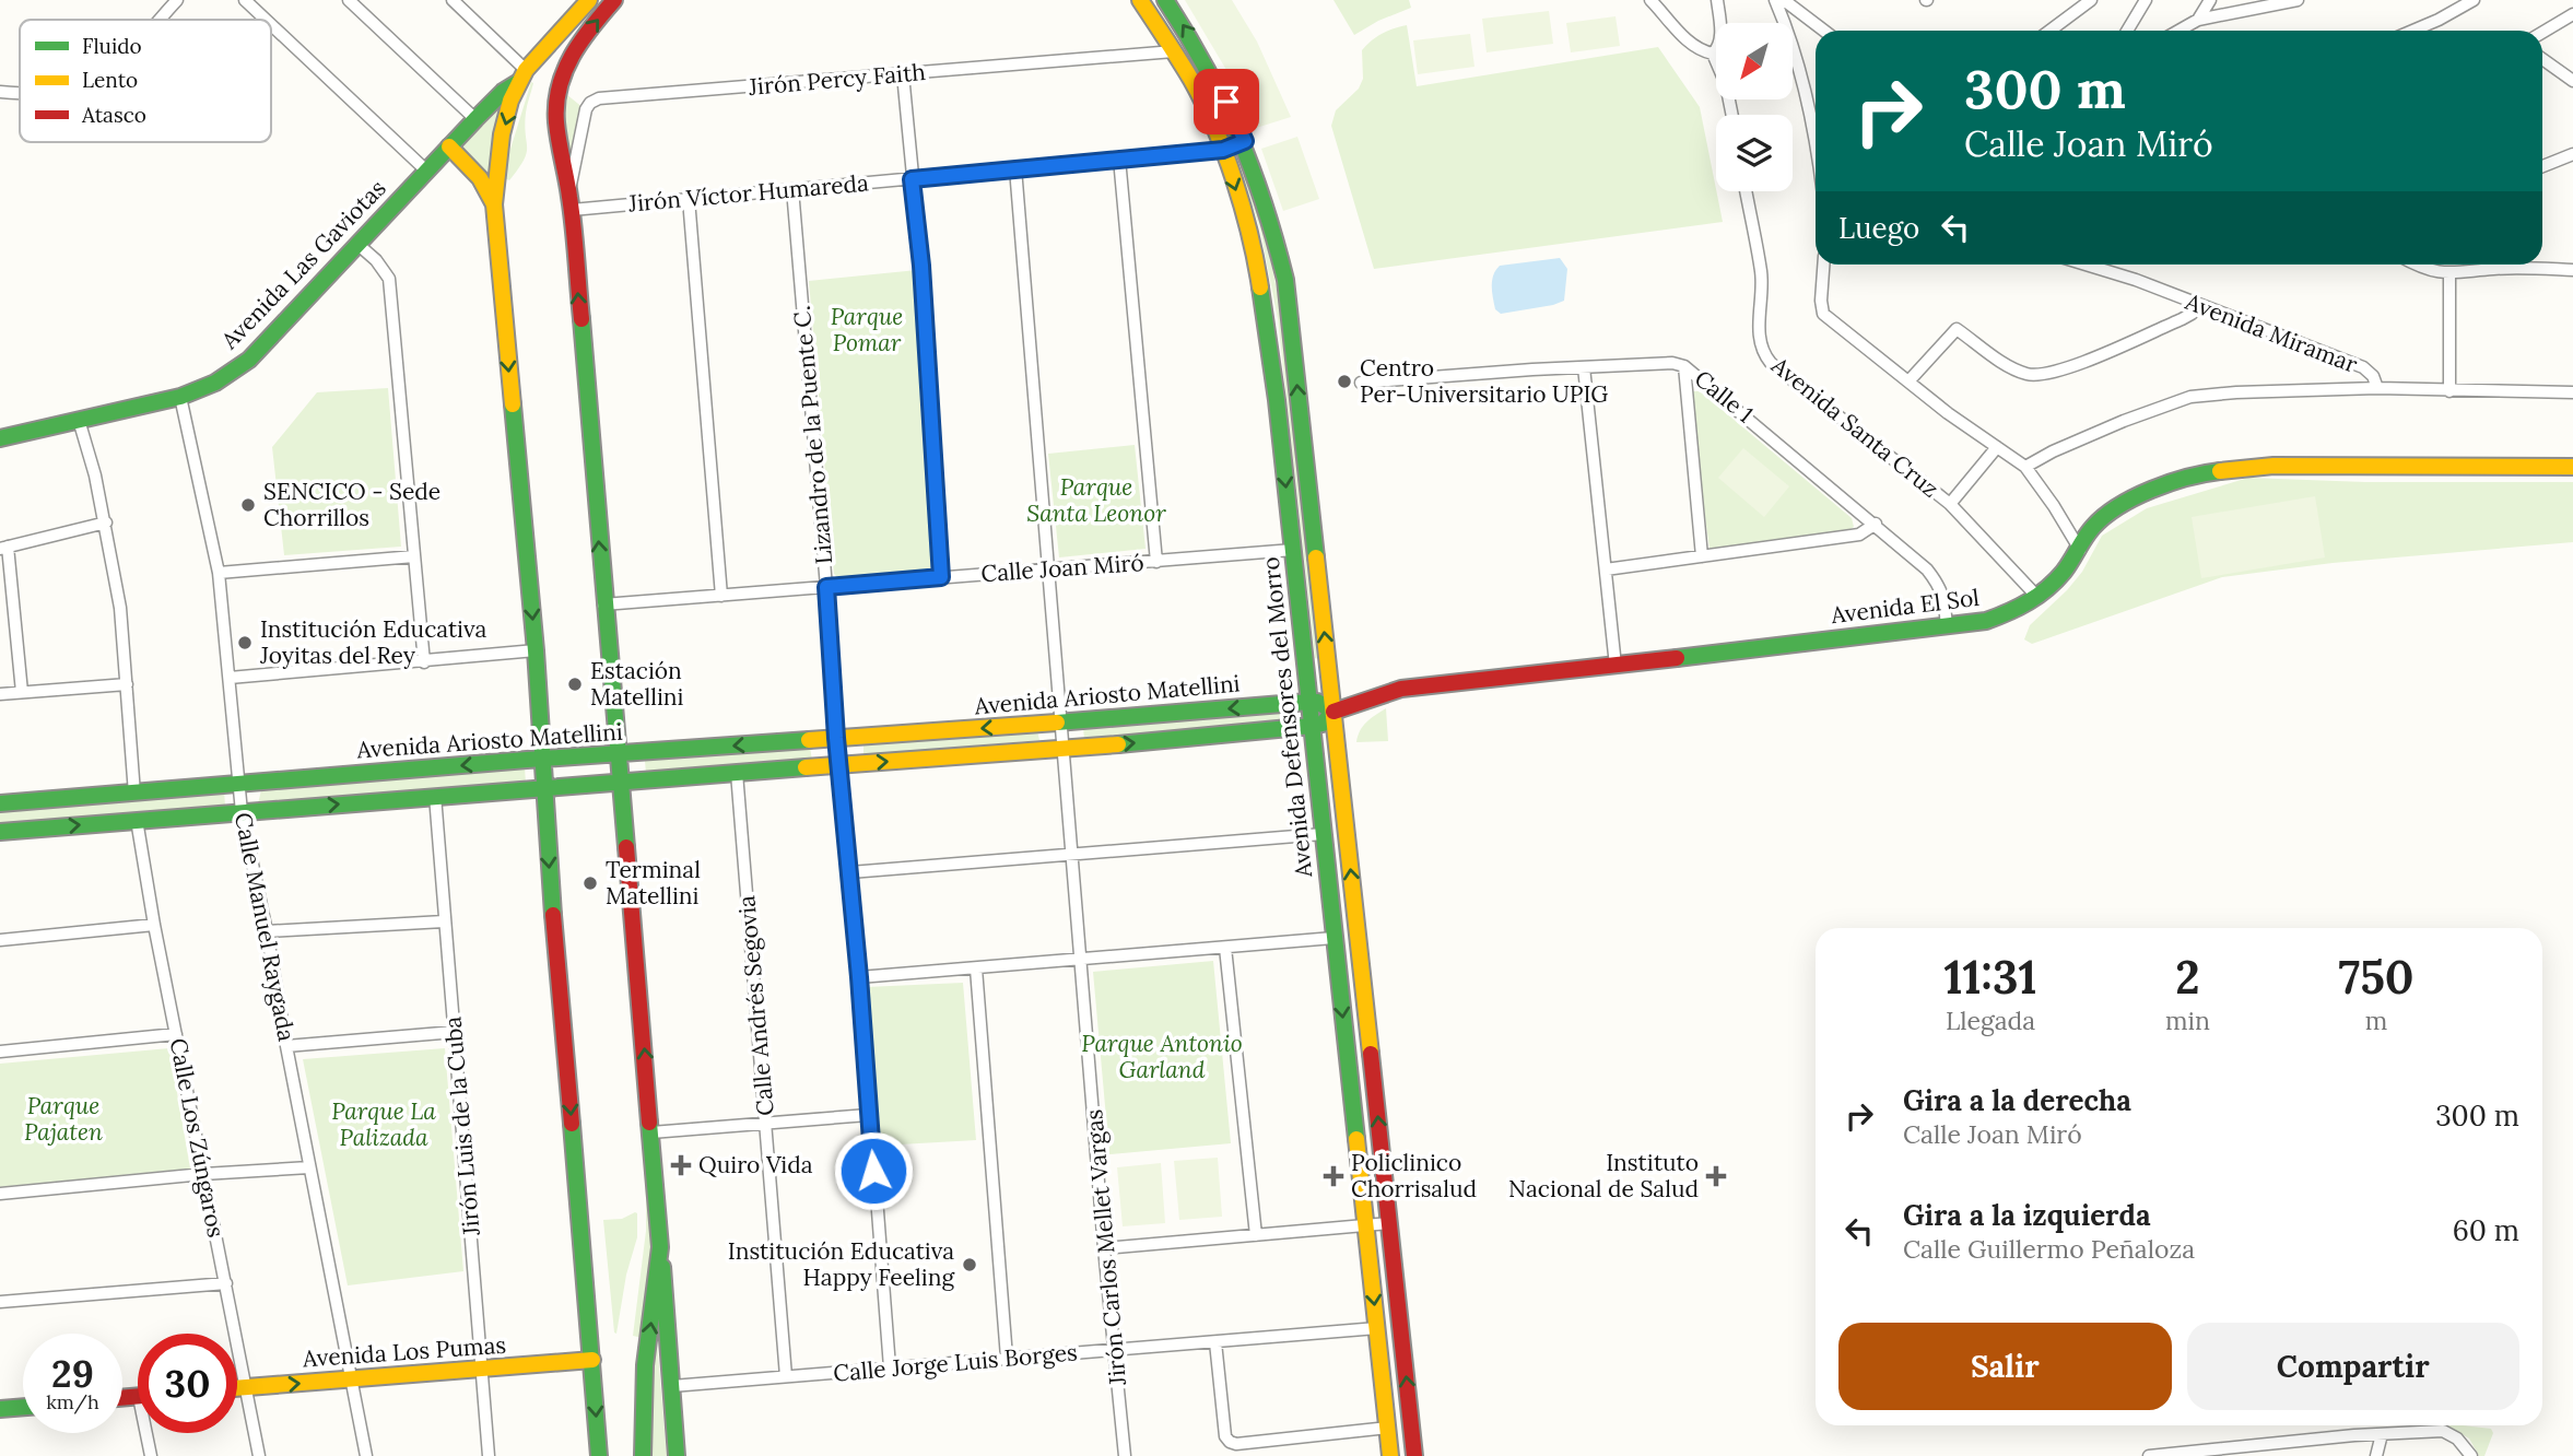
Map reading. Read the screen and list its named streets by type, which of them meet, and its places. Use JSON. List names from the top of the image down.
{
  "streets": {
    "main road": [
      "Avenida Las Gaviotas",
      "Avenida El Sol",
      "Avenida Ariosto Matellini",
      "Avenida Defensores del Morro",
      "Avenida Los Pumas"
    ],
    "street": [
      "Jirón Percy Faith",
      "Jirón Víctor Humareda",
      "Avenida Miramar",
      "Calle 1",
      "Avenida Santa Cruz",
      "Lizandro de la Puente C.",
      "Calle Joan Miró",
      "Calle Manuel Raygada",
      "Calle Andrés Segovia",
      "Jirón Luis de la Cuba",
      "Calle Los Zúngaros",
      "Jirón Carlos Mellet Vargas",
      "Calle Jorge Luis Borges"
    ]
  },
  "crossings": [
    ["Jirón Percy Faith", "Avenida Defensores del Morro"],
    ["Jirón Víctor Humareda", "Lizandro de la Puente C."],
    ["Jirón Víctor Humareda", "Avenida Defensores del Morro"],
    ["Jirón Víctor Humareda", "Jirón Carlos Mellet Vargas"],
    ["Avenida Las Gaviotas", "Calle Manuel Raygada"],
    ["Calle 1", "Avenida El Sol"],
    ["Avenida Santa Cruz", "Avenida El Sol"],
    ["Lizandro de la Puente C.", "Calle Joan Miró"],
    ["Lizandro de la Puente C.", "Avenida Ariosto Matellini"],
    ["Lizandro de la Puente C.", "Calle Jorge Luis Borges"],
    ["Calle Joan Miró", "Avenida Defensores del Morro"],
    ["Calle Joan Miró", "Jirón Carlos Mellet Vargas"],
    ["Avenida El Sol", "Avenida Ariosto Matellini"],
    ["Avenida El Sol", "Avenida Defensores del Morro"],
    ["Avenida Ariosto Matellini", "Avenida Defensores del Morro"],
    ["Avenida Ariosto Matellini", "Calle Manuel Raygada"],
    ["Avenida Ariosto Matellini", "Jirón Carlos Mellet Vargas"],
    ["Avenida Defensores del Morro", "Calle Jorge Luis Borges"],
    ["Calle Manuel Raygada", "Avenida Los Pumas"],
    ["Calle Andrés Segovia", "Calle Jorge Luis Borges"],
    ["Jirón Luis de la Cuba", "Avenida Los Pumas"],
    ["Calle Los Zúngaros", "Avenida Los Pumas"],
    ["Jirón Carlos Mellet Vargas", "Calle Jorge Luis Borges"]
  ],
  "parks": [
    "Parque Pomar",
    "Parque Santa Leonor",
    "Parque Antonio Garland",
    "Parque Pajaten",
    "Parque La Palizada"
  ],
  "places": {
    "other": [
      "Centro Per-Universitario UPIG",
      "SENCICO - Sede Chorrillos",
      "Institución Educativa Joyitas del Rey",
      "Estación Matellini",
      "Terminal Matellini",
      "Institución Educativa Happy Feeling"
    ],
    "health": ["Quiro Vida", "Policlinico Chorrisalud", "Instituto Nacional de Salud"]
  },
  "legend": ["Fluido", "Lento", "Atasco"],
  "north": "bottom left",
  "page": {
    "turn": ["300 m", "Calle Joan Miró"],
    "then": "Luego",
    "eta": [
      "11:31",
      "Llegada",
      "2",
      "min",
      "750",
      "m"
    ],
    "list": [
      {
        "name": "Gira a la derecha",
        "note": "Calle Joan Miró",
        "value": "300 m"
      },
      {
        "name": "Gira a la izquierda",
        "note": "Calle Guillermo Peñaloza",
        "value": "60 m"
      }
    ],
    "buttons": ["Salir", "Compartir"],
    "speed": "29 km/h",
    "limit": "30"
  }
}
